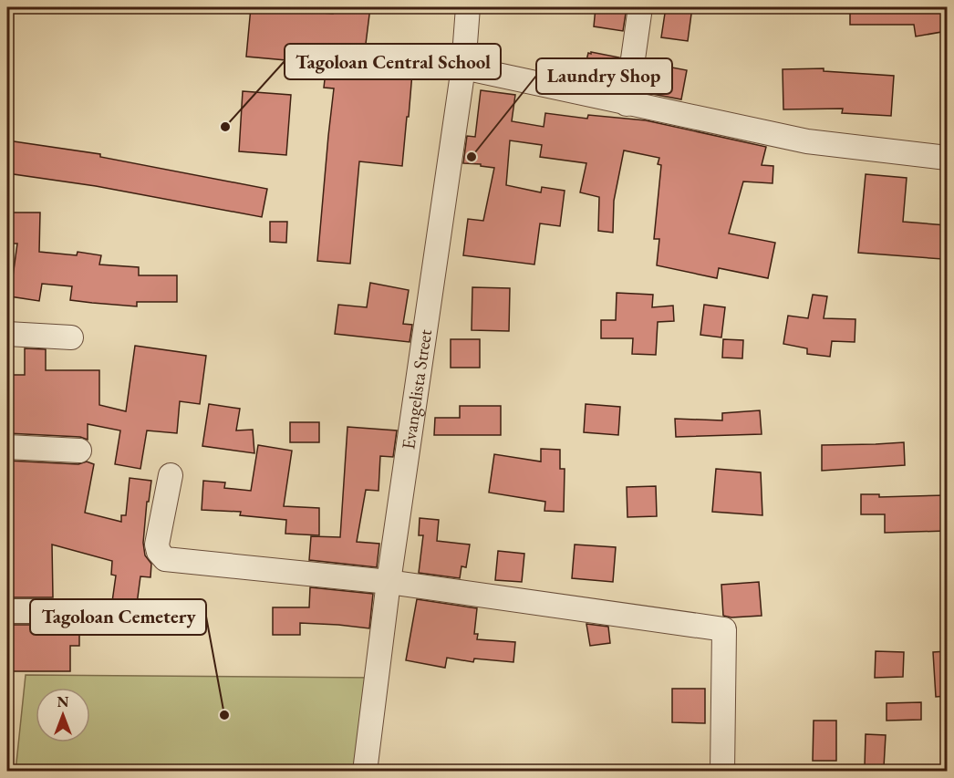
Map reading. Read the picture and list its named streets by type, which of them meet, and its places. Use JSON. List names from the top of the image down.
{
  "streets": {
    "street": ["Evangelista Street"]
  },
  "places": ["Tagoloan Central School", "Laundry Shop", "Tagoloan Cemetery"],
  "north": "top"
}
